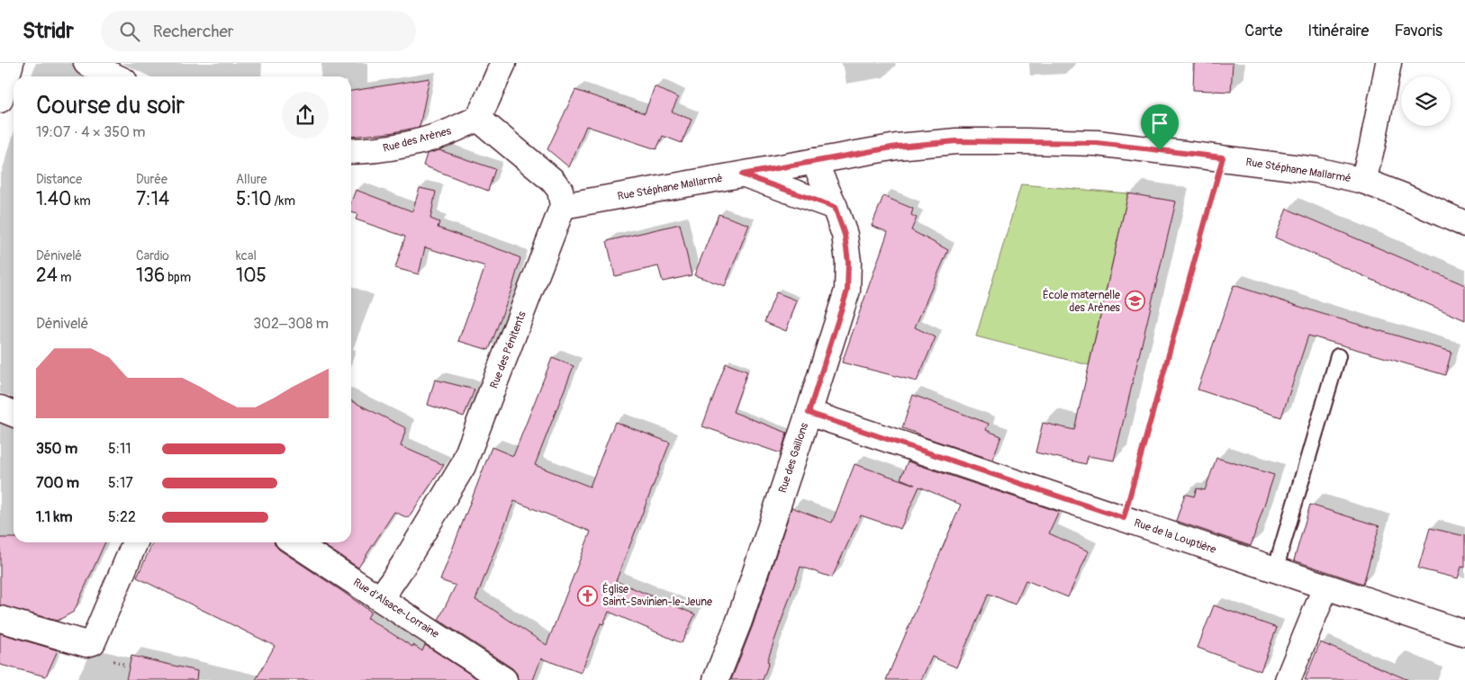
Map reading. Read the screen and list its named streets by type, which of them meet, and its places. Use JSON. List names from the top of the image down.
{
  "streets": {
    "street": [
      "Rue des Arènes",
      "Rue Stéphane Mallarmé",
      "Rue des Pénitents",
      "Rue des Gaillons",
      "Rue de la Louptière",
      "Rue d'Alsace-Lorraine"
    ]
  },
  "crossings": [
    ["Rue Stéphane Mallarmé", "Rue des Pénitents"],
    ["Rue Stéphane Mallarmé", "Rue des Gaillons"],
    ["Rue des Pénitents", "Rue d'Alsace-Lorraine"],
    ["Rue des Gaillons", "Rue de la Louptière"]
  ],
  "places": {
    "school or university": ["École maternelle des Arènes"],
    "church": ["Église Saint-Savinien-le-Jeune"]
  },
  "page": {
    "header": "Stridr",
    "search": "Rechercher",
    "nav": ["Carte", "Itinéraire", "Favoris"],
    "heading": ["Course du soir", "19:07 · 4 × 350 m"],
    "stats": [
      ["Distance", "1.40 km"],
      ["Durée", "7:14"],
      ["Allure", "5:10 /km"],
      ["Dénivelé", "24 m"],
      ["Cardio", "136 bpm"],
      ["kcal", "105"]
    ],
    "chart": ["Dénivelé", "302–308 m"],
    "list": [
      {
        "name": "350 m",
        "note": "5:11"
      },
      {
        "name": "700 m",
        "note": "5:17"
      },
      {
        "name": "1.1 km",
        "note": "5:22"
      }
    ]
  }
}
